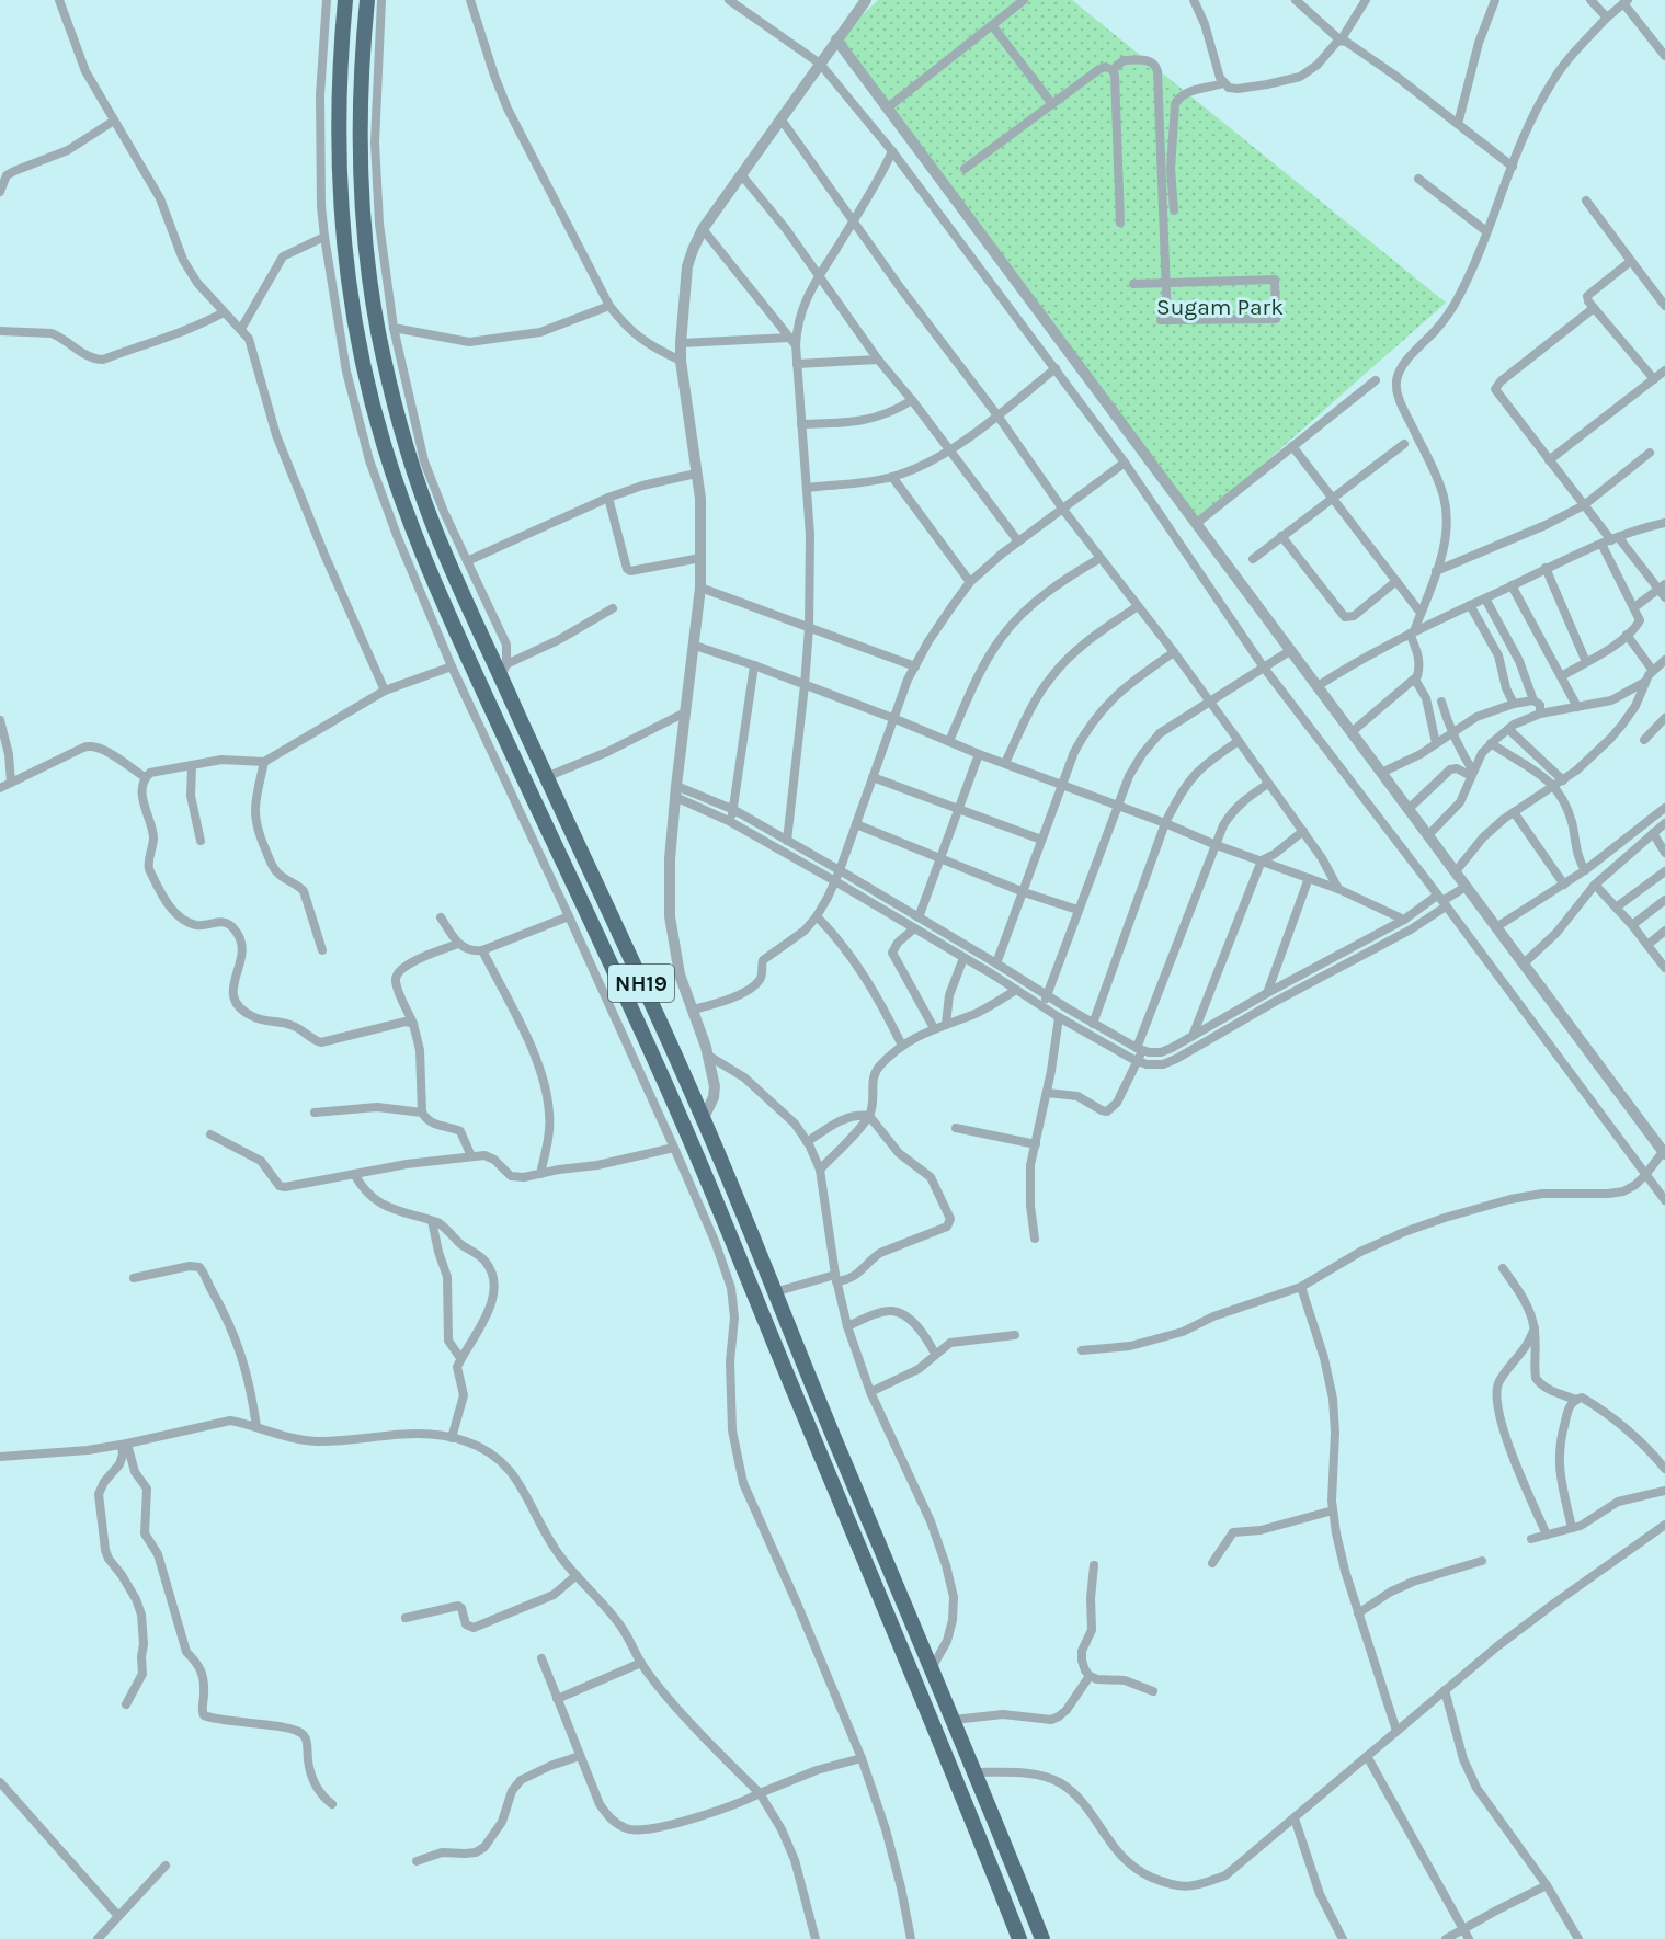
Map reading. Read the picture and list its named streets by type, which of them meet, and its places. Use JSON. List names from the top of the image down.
{
  "streets": {
    "highway": ["NH19"]
  },
  "parks": ["Sugam Park"]
}
